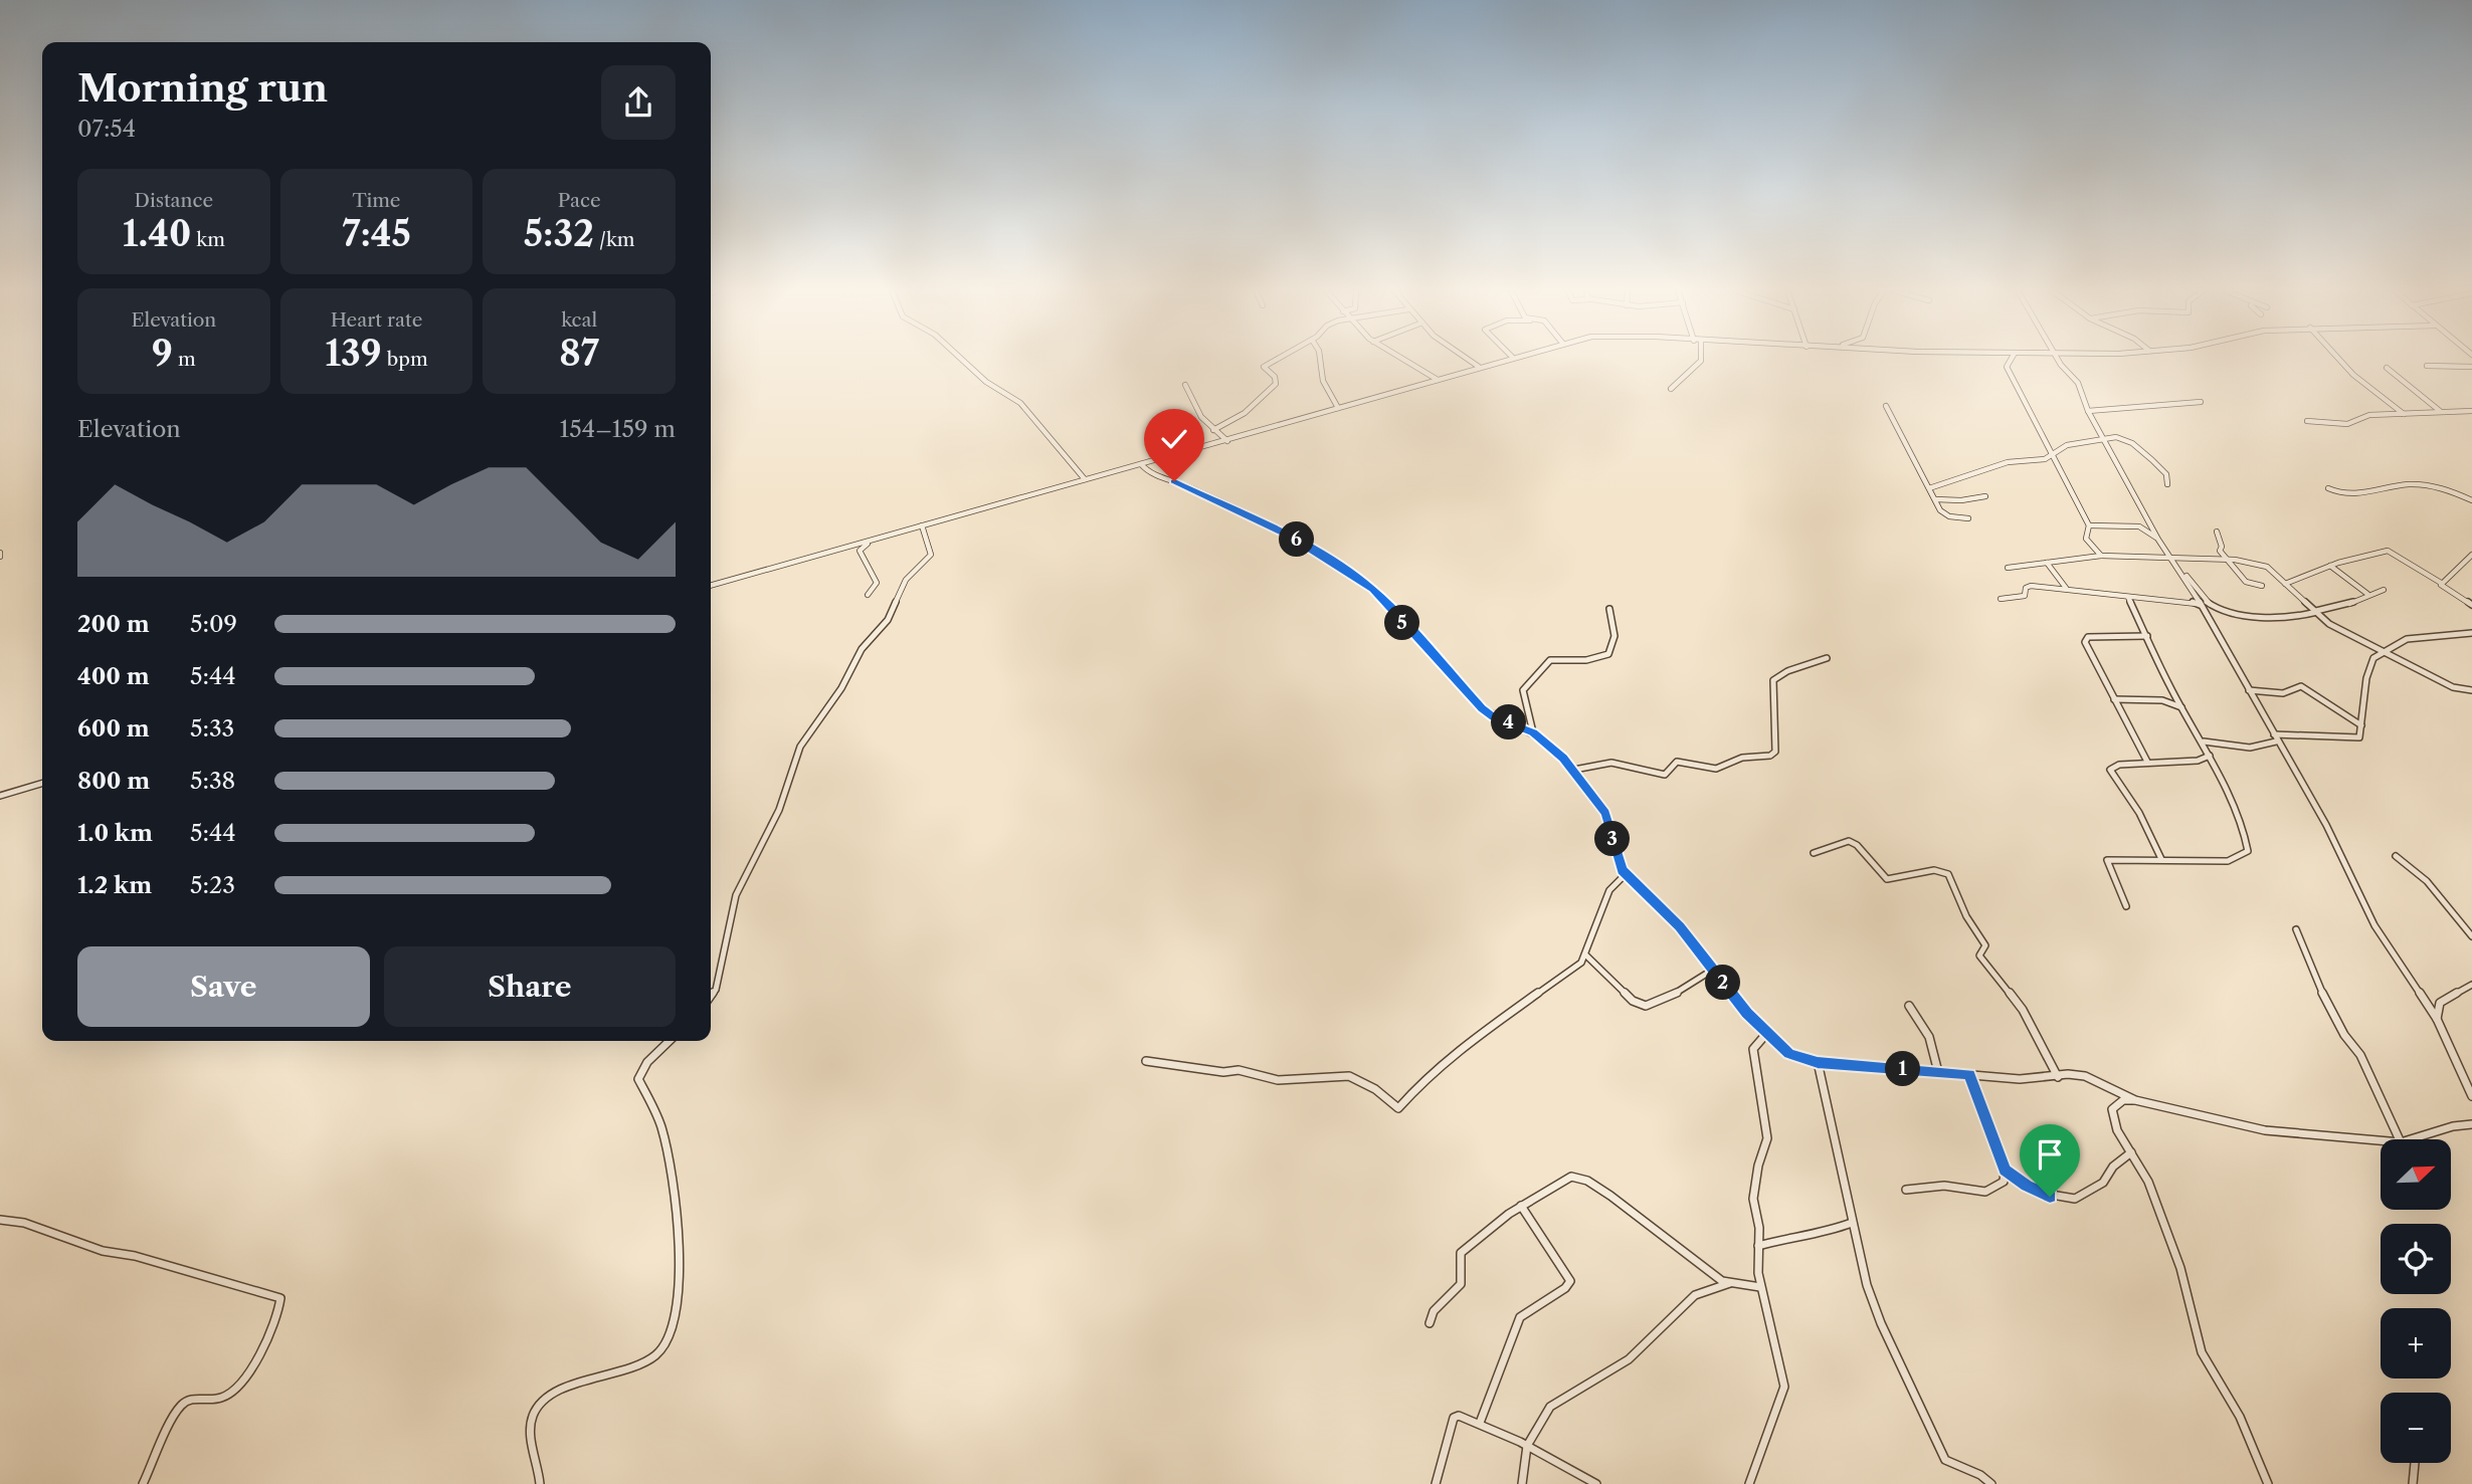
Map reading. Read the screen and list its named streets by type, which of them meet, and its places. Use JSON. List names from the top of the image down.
{
  "north": "top right",
  "page": {
    "heading": ["Morning run", "07:54"],
    "stats": [
      ["Distance", "1.40 km"],
      ["Time", "7:45"],
      ["Pace", "5:32 /km"],
      ["Elevation", "9 m"],
      ["Heart rate", "139 bpm"],
      ["kcal", "87"]
    ],
    "chart": ["Elevation", "154–159 m"],
    "pins": [
      "6",
      "5",
      "4",
      "3",
      "2",
      "1"
    ],
    "list": [
      {
        "name": "200 m",
        "note": "5:09"
      },
      {
        "name": "400 m",
        "note": "5:44"
      },
      {
        "name": "600 m",
        "note": "5:33"
      },
      {
        "name": "800 m",
        "note": "5:38"
      },
      {
        "name": "1.0 km",
        "note": "5:44"
      },
      {
        "name": "1.2 km",
        "note": "5:23"
      }
    ],
    "buttons": ["Save", "Share"],
    "map_buttons": ["+", "−"]
  }
}
